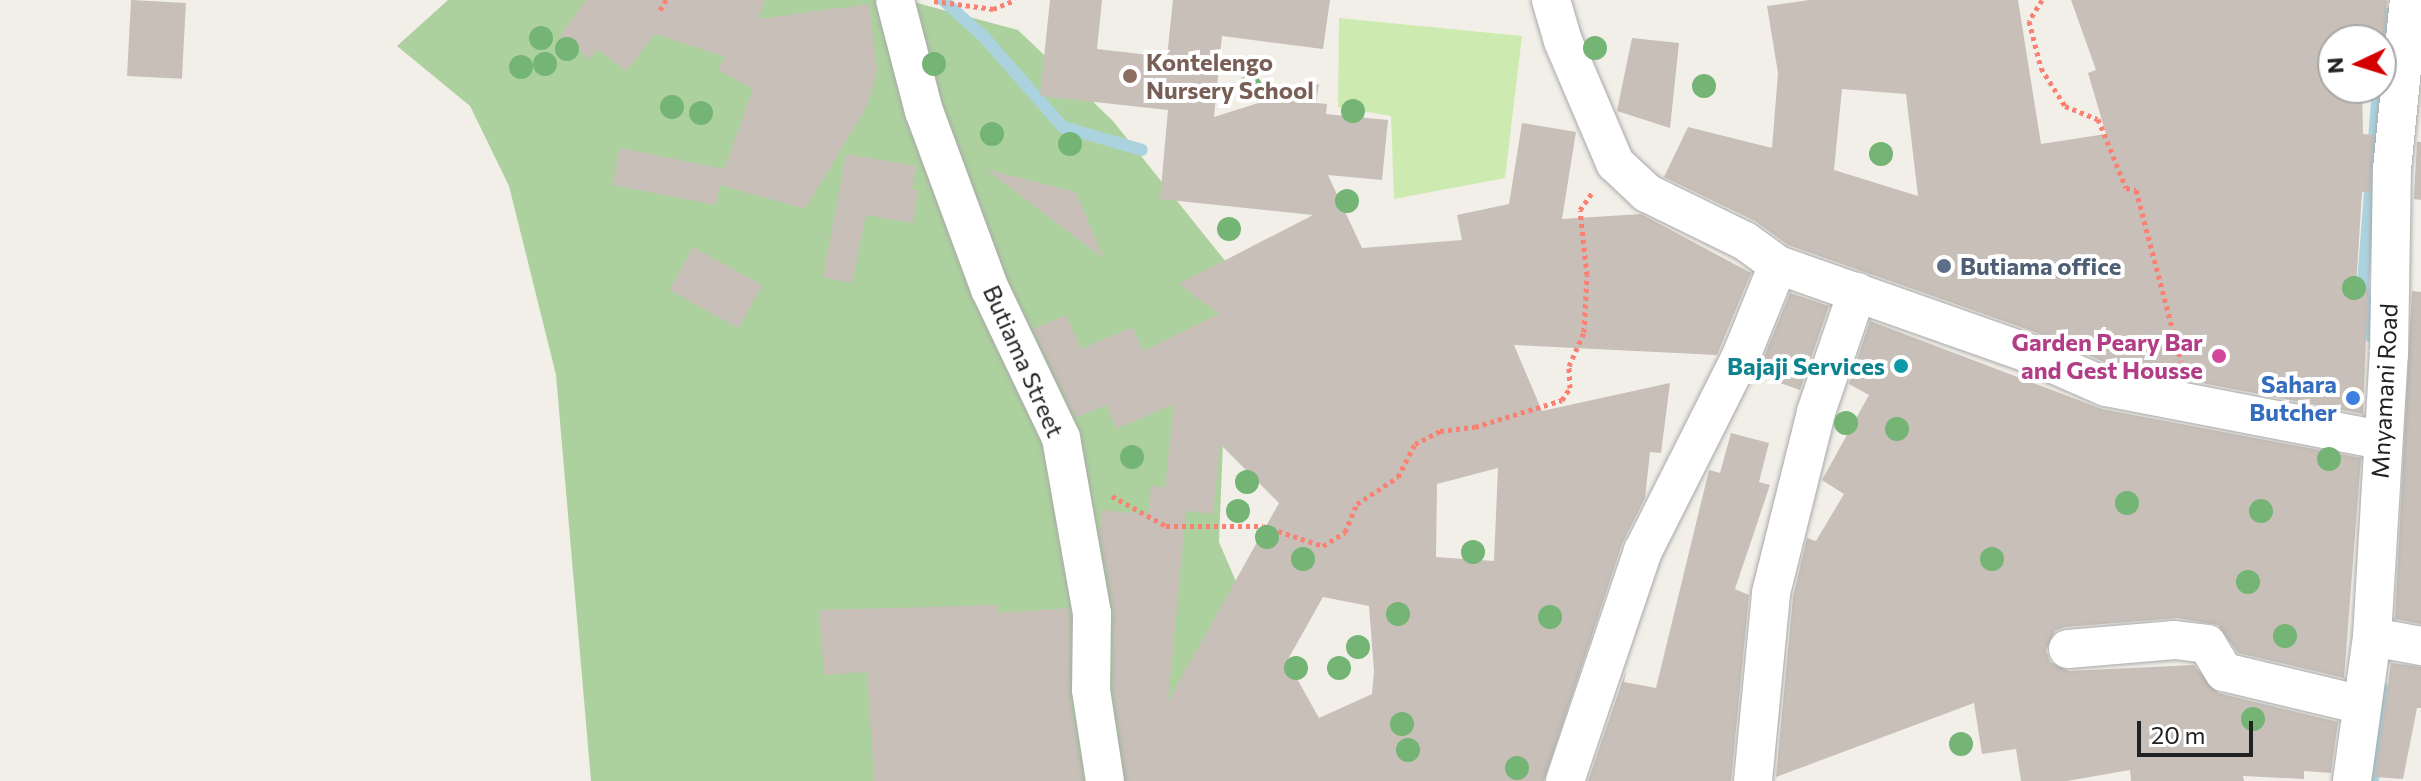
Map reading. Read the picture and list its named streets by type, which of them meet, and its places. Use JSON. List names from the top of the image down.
{
  "streets": {
    "street": ["Butiama Street", "Mnyamani Road"]
  },
  "places": [
    "Kontelengo Nursery School",
    "Butiama office",
    "Garden Peary Bar and Gest Housse",
    "Bajaji Services",
    "Sahara Butcher"
  ],
  "scale_bar": "20 m",
  "north": "left"
}
